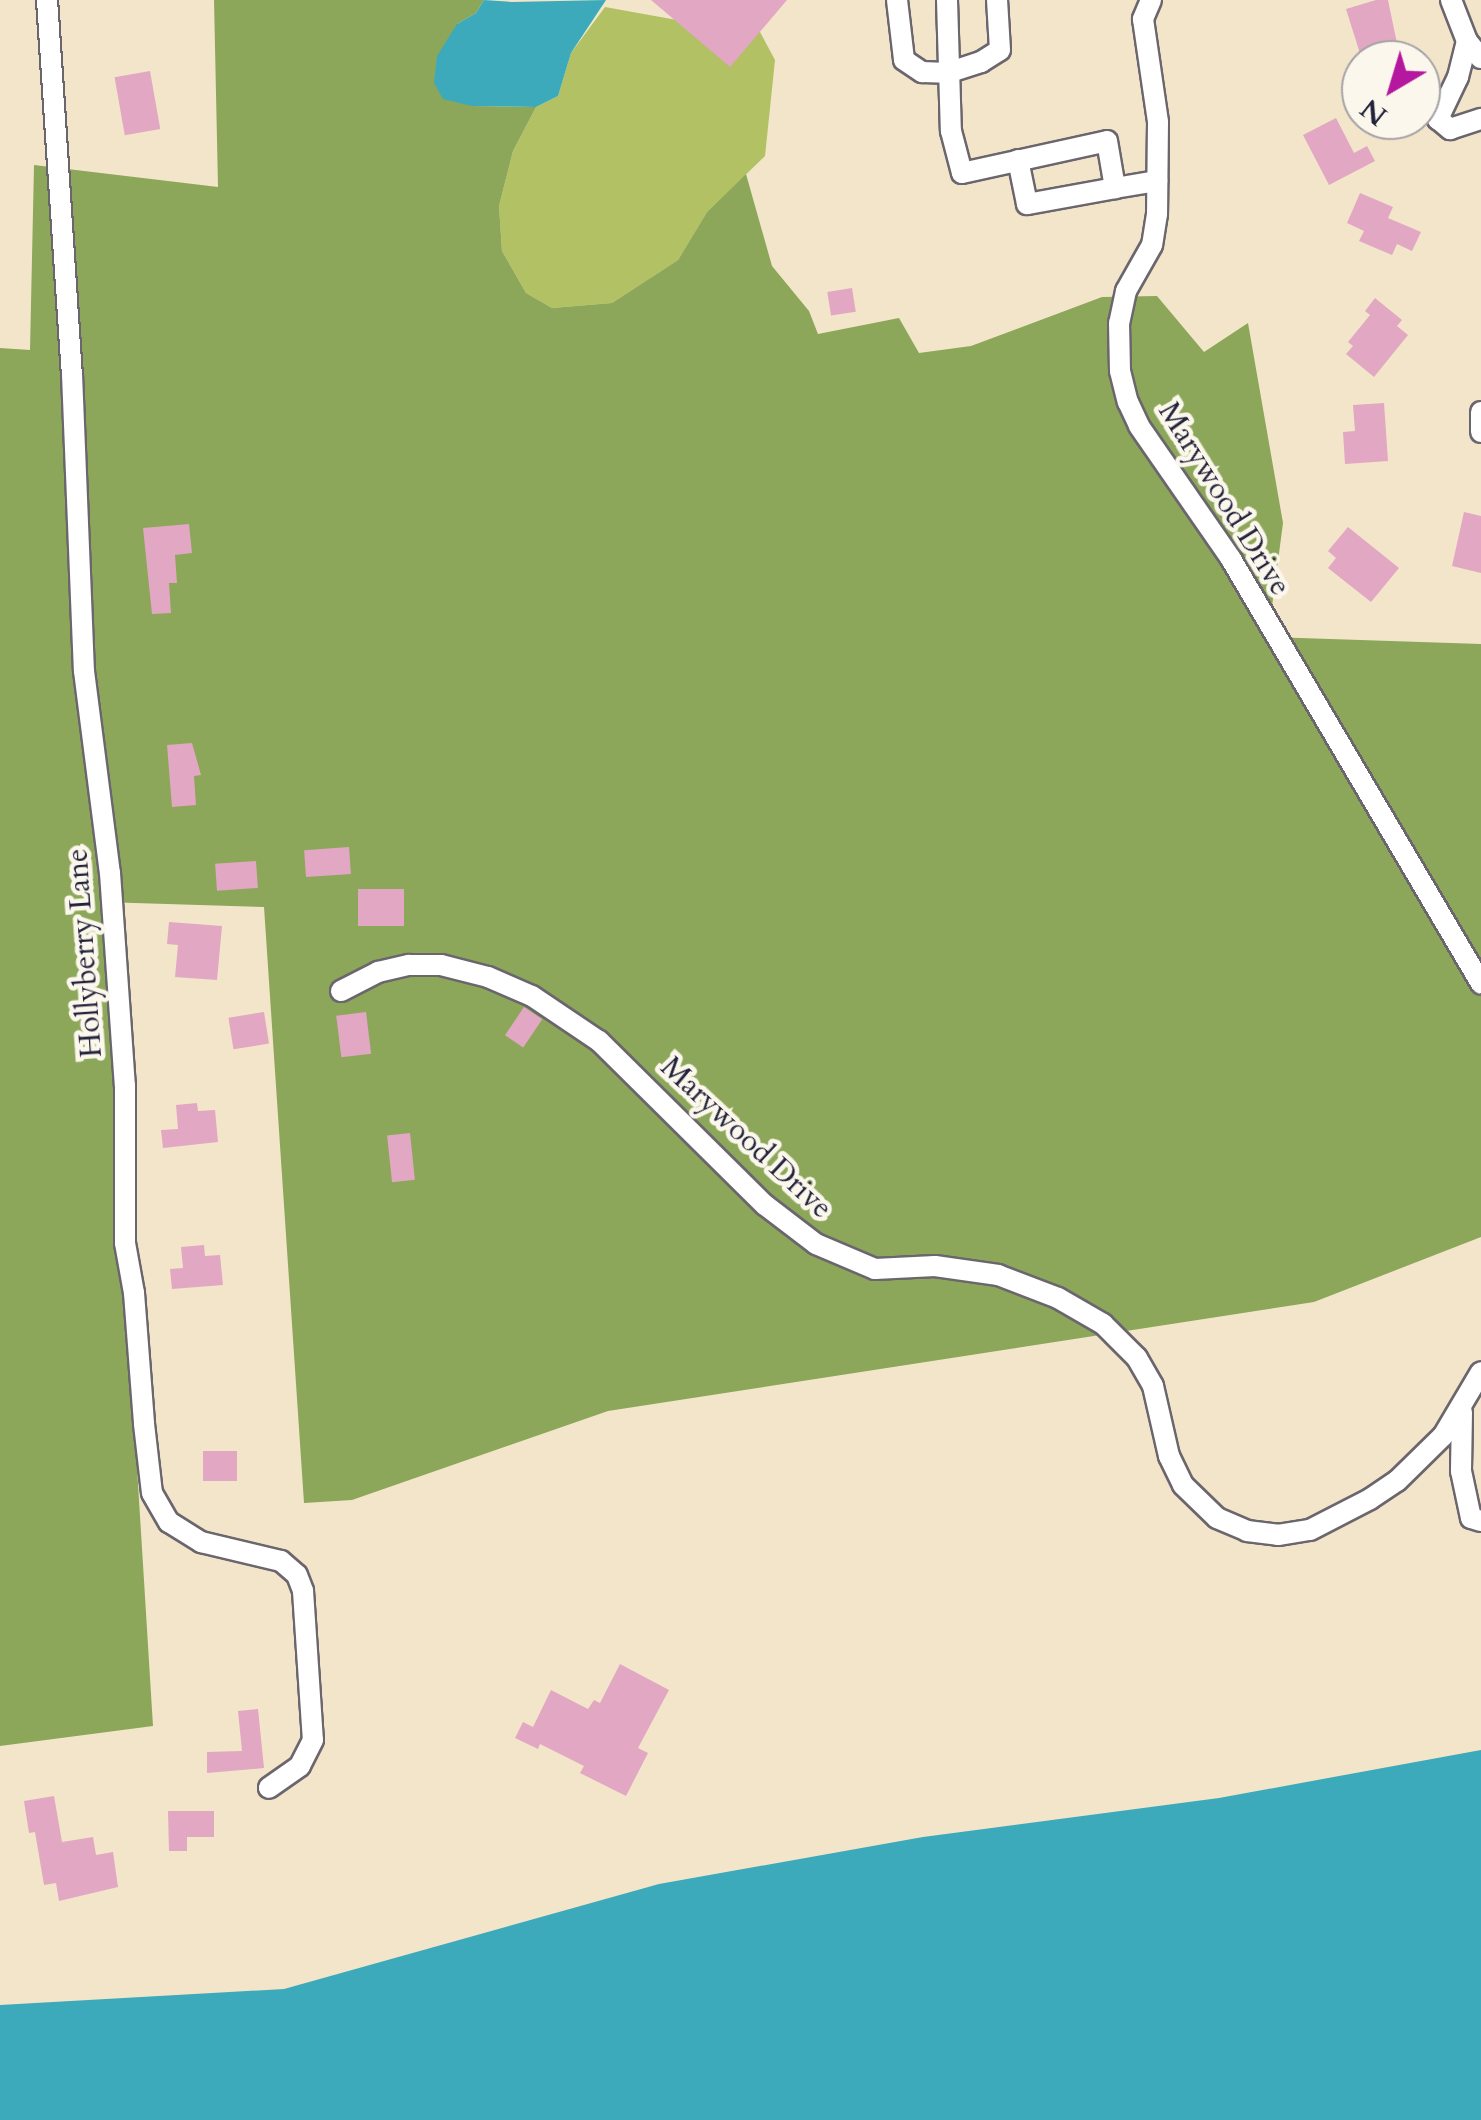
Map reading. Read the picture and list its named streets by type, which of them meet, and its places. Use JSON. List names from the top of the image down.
{
  "streets": {
    "street": ["Marywood Drive", "Hollyberry Lane"]
  },
  "north": "bottom left"
}
